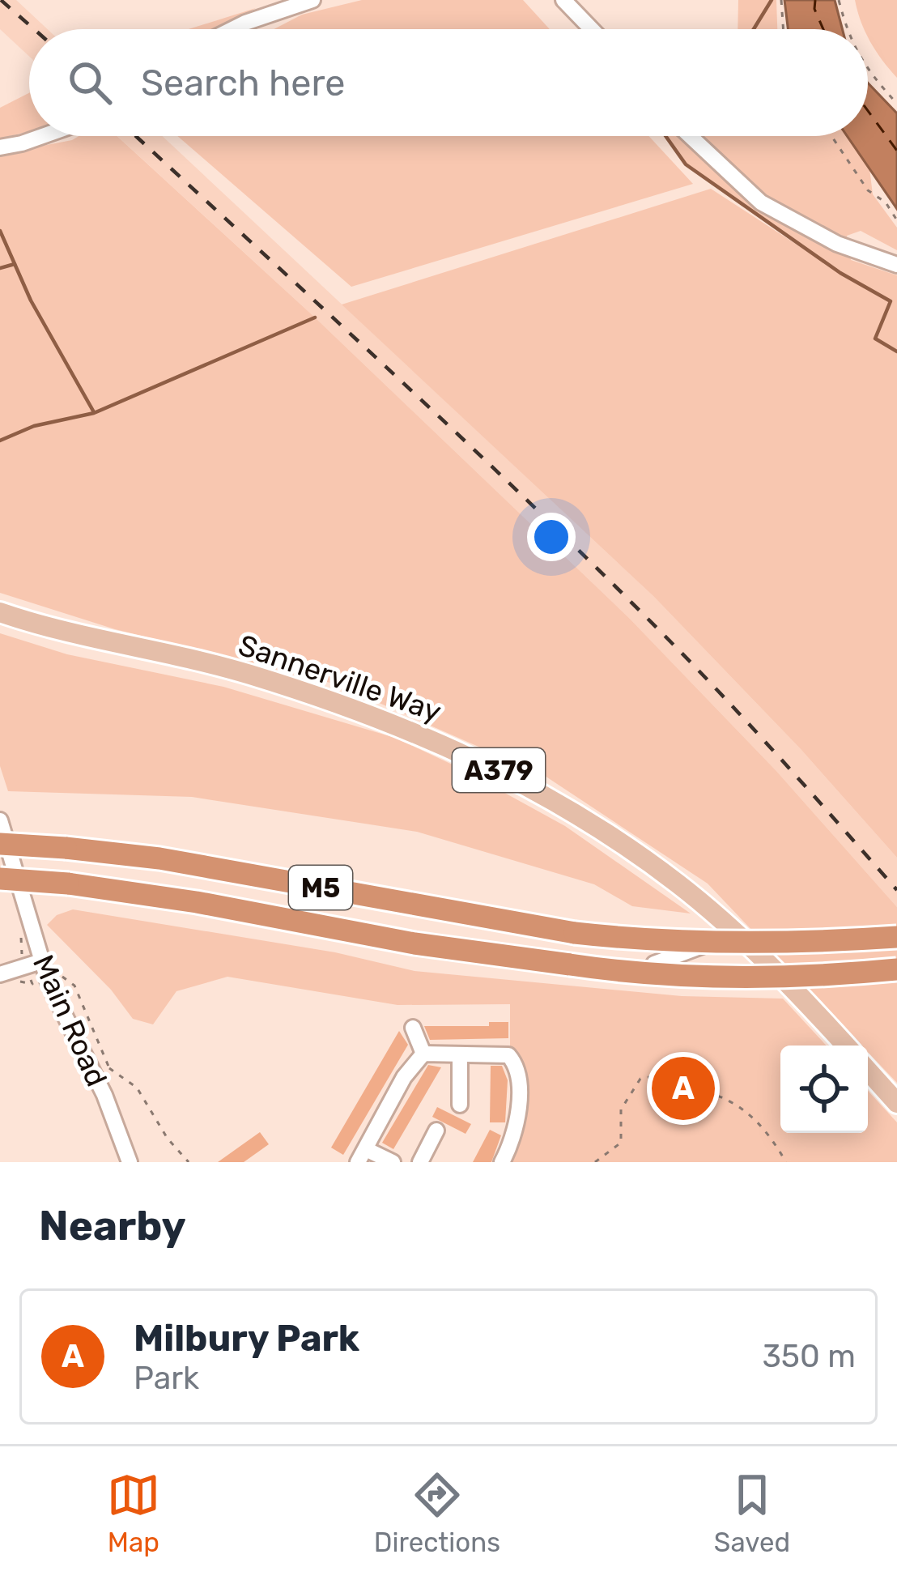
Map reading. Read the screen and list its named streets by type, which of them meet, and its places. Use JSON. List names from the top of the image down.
{
  "streets": {
    "highway": ["M5"],
    "main road": ["Sannerville Way", "A379"],
    "street": ["Main Road"]
  },
  "page": {
    "search": "Search here",
    "pins": "A",
    "heading": "Nearby",
    "list": [
      {
        "mark": "A",
        "name": "Milbury Park",
        "note": "Park",
        "value": "350 m"
      }
    ],
    "nav": ["Map", "Directions", "Saved"]
  }
}
